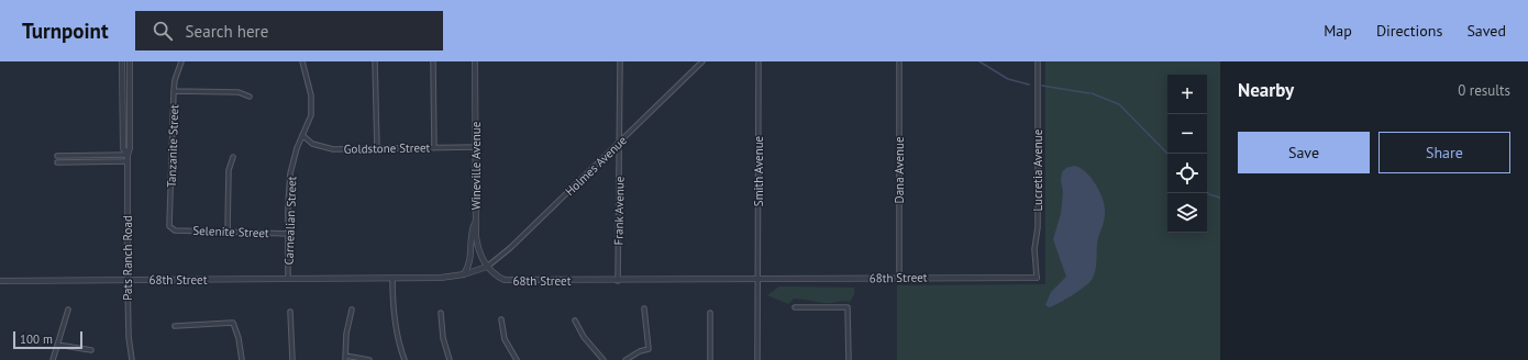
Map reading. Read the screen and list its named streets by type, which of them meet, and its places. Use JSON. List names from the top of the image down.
{
  "streets": {
    "street": [
      "Tanzanite Street",
      "Goldstone Street",
      "Wineville Avenue",
      "Holmes Avenue",
      "Dana Avenue",
      "Lucretia Avenue",
      "Smith Avenue",
      "Frank Avenue",
      "Carnealian Street",
      "Selenite Street",
      "Pats Ranch Road",
      "68th Street"
    ]
  },
  "crossings": [
    ["Tanzanite Street", "Selenite Street"],
    ["Goldstone Street", "Wineville Avenue"],
    ["Goldstone Street", "Carnealian Street"],
    ["Wineville Avenue", "Holmes Avenue"],
    ["Wineville Avenue", "68th Street"],
    ["Holmes Avenue", "Frank Avenue"],
    ["Holmes Avenue", "68th Street"],
    ["Dana Avenue", "68th Street"],
    ["Lucretia Avenue", "68th Street"],
    ["Smith Avenue", "68th Street"],
    ["Frank Avenue", "68th Street"],
    ["Carnealian Street", "Selenite Street"],
    ["Carnealian Street", "68th Street"],
    ["Pats Ranch Road", "68th Street"]
  ],
  "scale_bar": "100 m",
  "page": {
    "header": "Turnpoint",
    "search": "Search here",
    "nav": ["Map", "Directions", "Saved"],
    "heading": ["Nearby", "0 results"],
    "map_buttons": ["+", "−"],
    "buttons": ["Save", "Share"],
    "scale": "100 m"
  }
}
